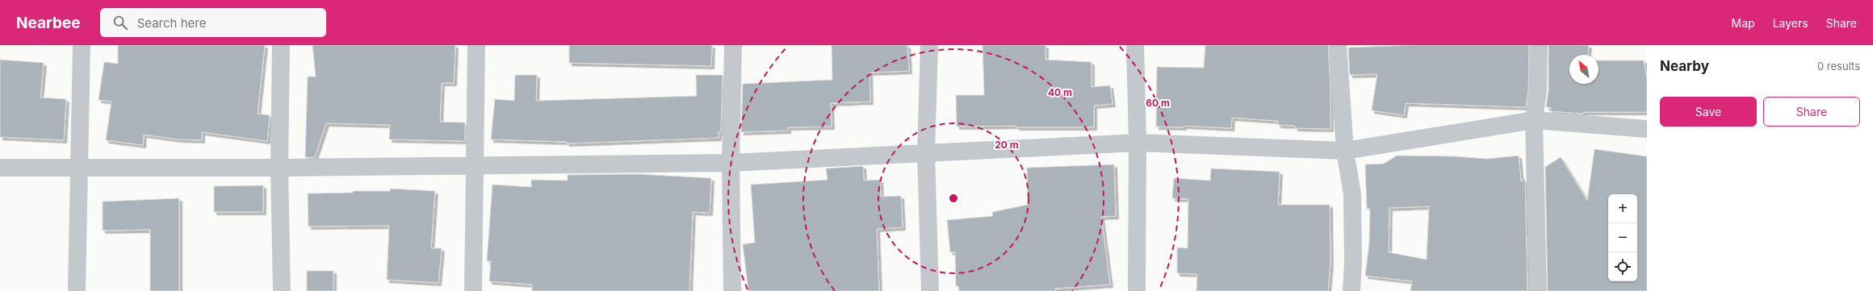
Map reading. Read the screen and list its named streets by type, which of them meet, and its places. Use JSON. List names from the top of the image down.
{
  "north": "top left",
  "page": {
    "header": "Nearbee",
    "search": "Search here",
    "nav": ["Map", "Layers", "Share"],
    "heading": ["Nearby", "0 results"],
    "buttons": ["Save", "Share"],
    "map_buttons": ["+", "−"]
  },
  "rings": ["40 m", "60 m", "20 m"]
}
